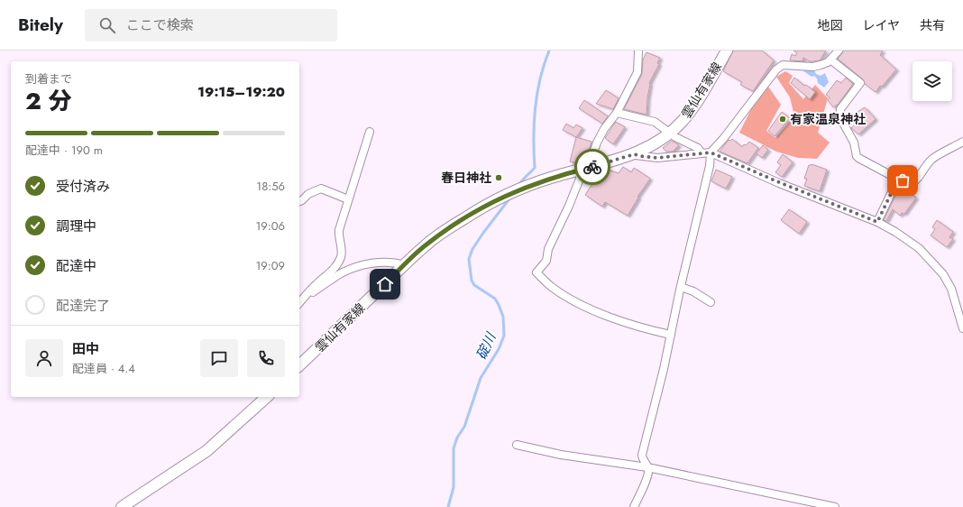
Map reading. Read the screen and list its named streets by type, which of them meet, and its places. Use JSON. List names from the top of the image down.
{
  "streets": {
    "main road": ["雲仙有家線"]
  },
  "water": ["碇川"],
  "places": ["有家温泉神社", "春日神社"],
  "page": {
    "header": "Bitely",
    "search": "ここで検索",
    "nav": ["地図", "レイヤ", "共有"],
    "heading": ["2 分", "到着まで", "19:15–19:20"],
    "panel": ["田中", "配達員 · 4.4"],
    "bar": "配達中 · 190 m",
    "list": [
      ["受付済み", "18:56"],
      ["調理中", "19:06"],
      ["配達中", "19:09"],
      "配達完了"
    ]
  }
}
